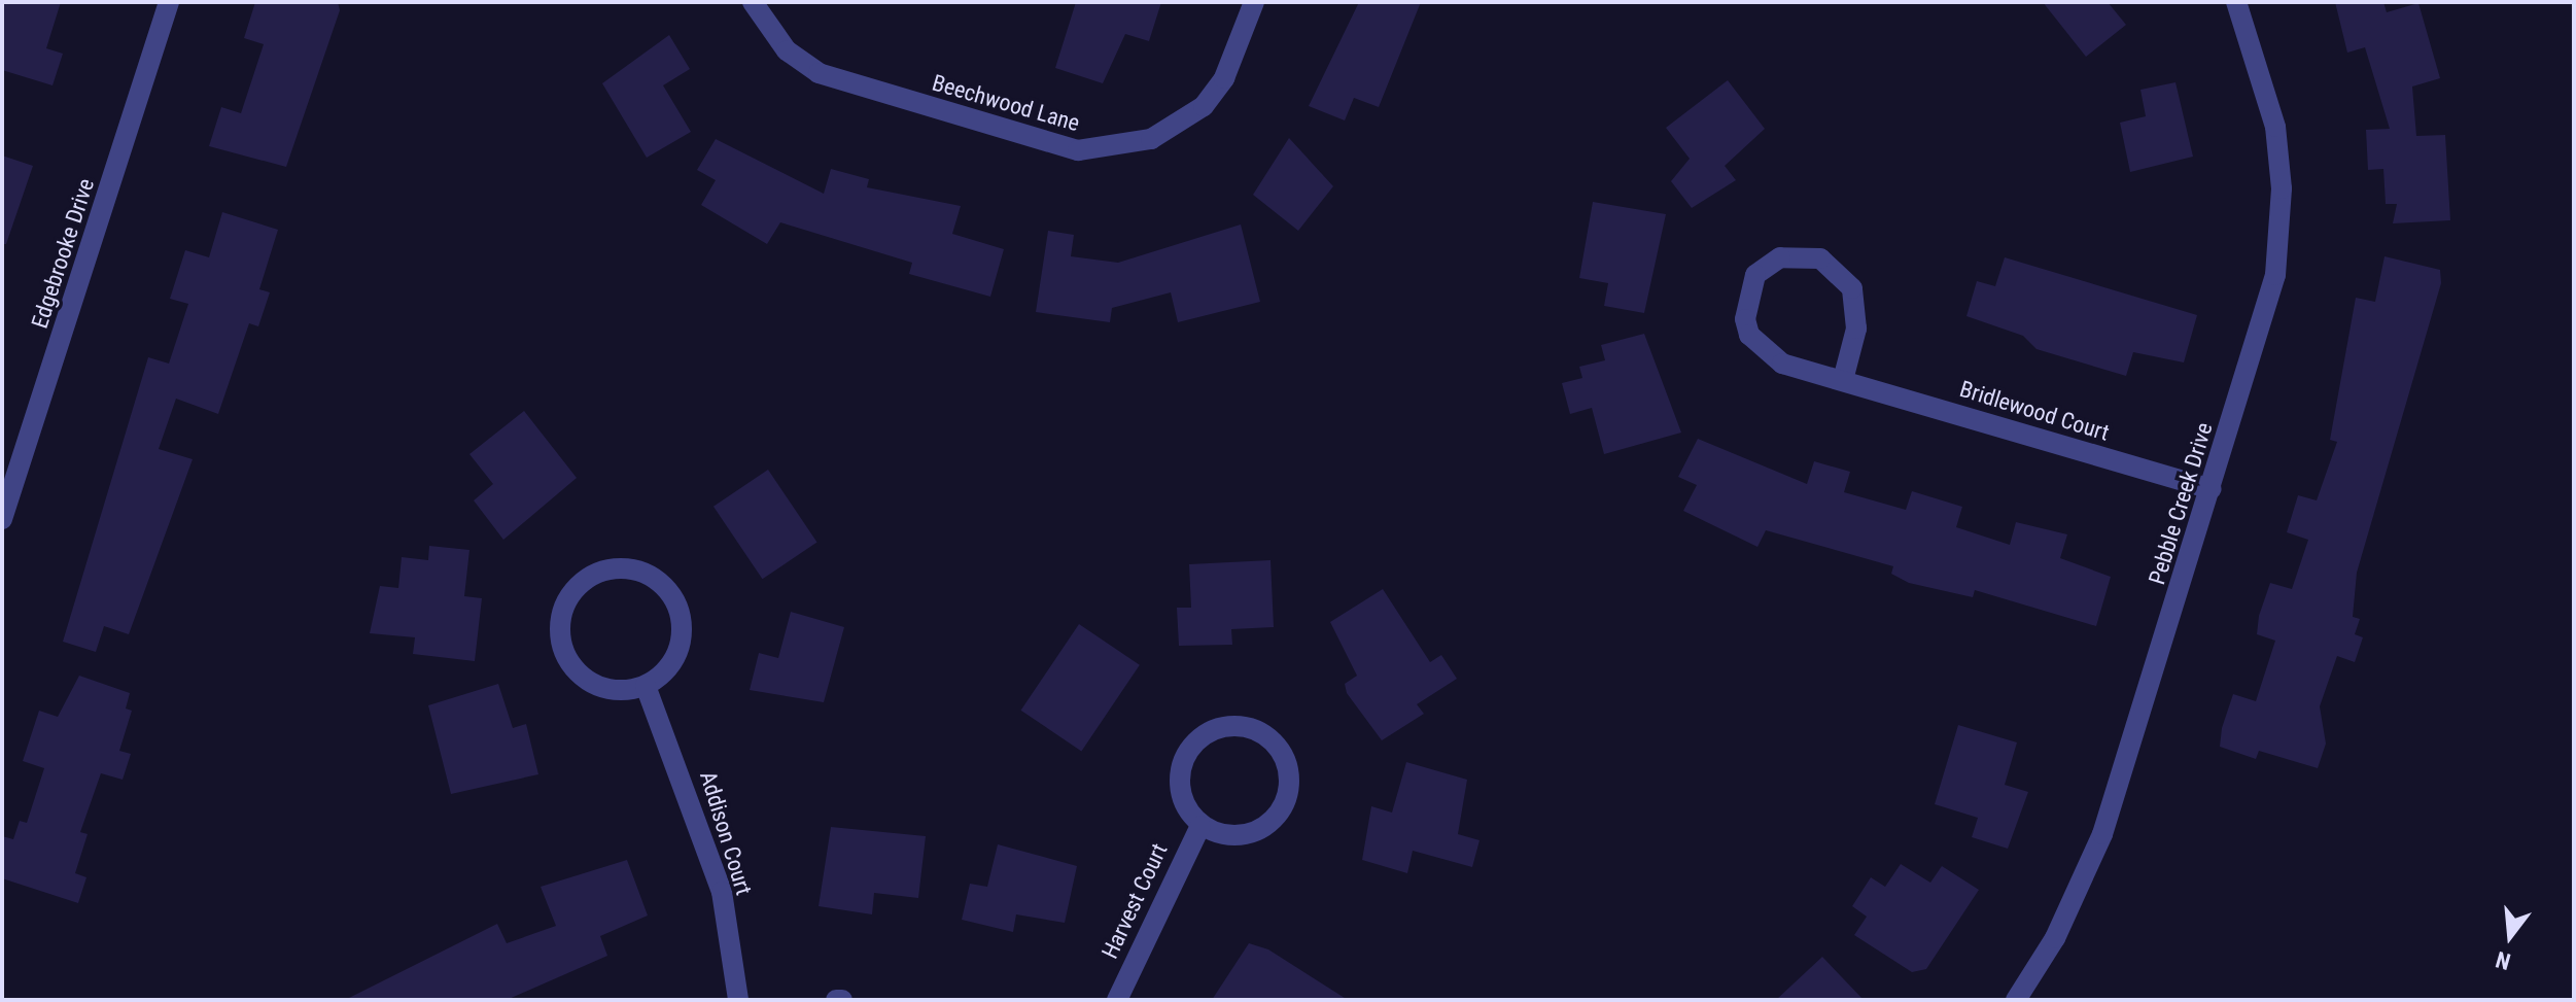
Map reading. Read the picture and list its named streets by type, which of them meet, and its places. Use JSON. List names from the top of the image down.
{
  "streets": {
    "street": [
      "Beechwood Lane",
      "Edgebrooke Drive",
      "Bridlewood Court",
      "Pebble Creek Drive",
      "Addison Court",
      "Harvest Court"
    ]
  },
  "crossings": [
    ["Bridlewood Court", "Pebble Creek Drive"]
  ],
  "north": "bottom"
}
